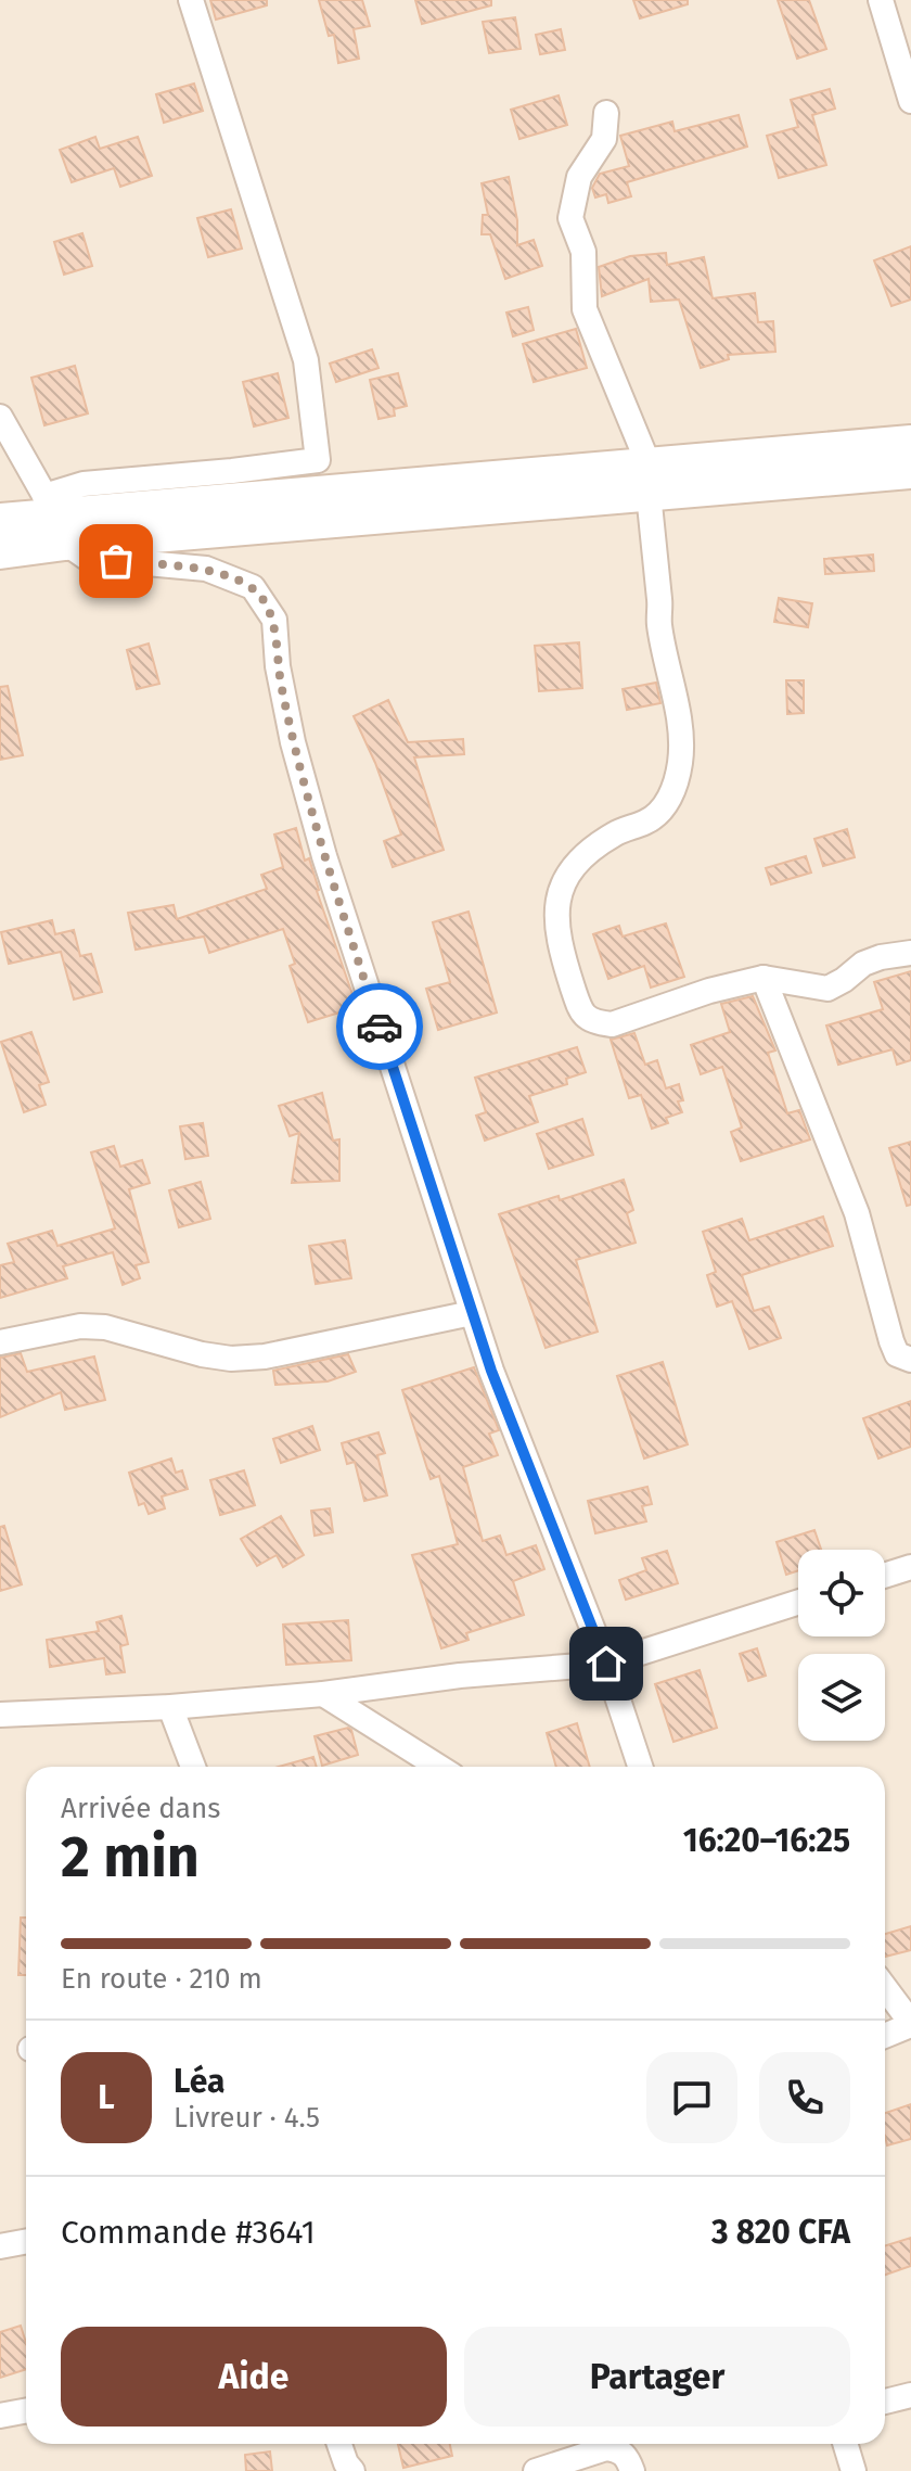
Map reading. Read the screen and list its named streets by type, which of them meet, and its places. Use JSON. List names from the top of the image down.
{
  "page": {
    "heading": ["2 min", "Arrivée dans", "16:20–16:25"],
    "panel": [
      "Léa",
      "Livreur · 4.5",
      "Commande #3641",
      "3 820 CFA"
    ],
    "bar": "En route · 210 m",
    "round": "L",
    "buttons": ["Aide", "Partager"]
  }
}
